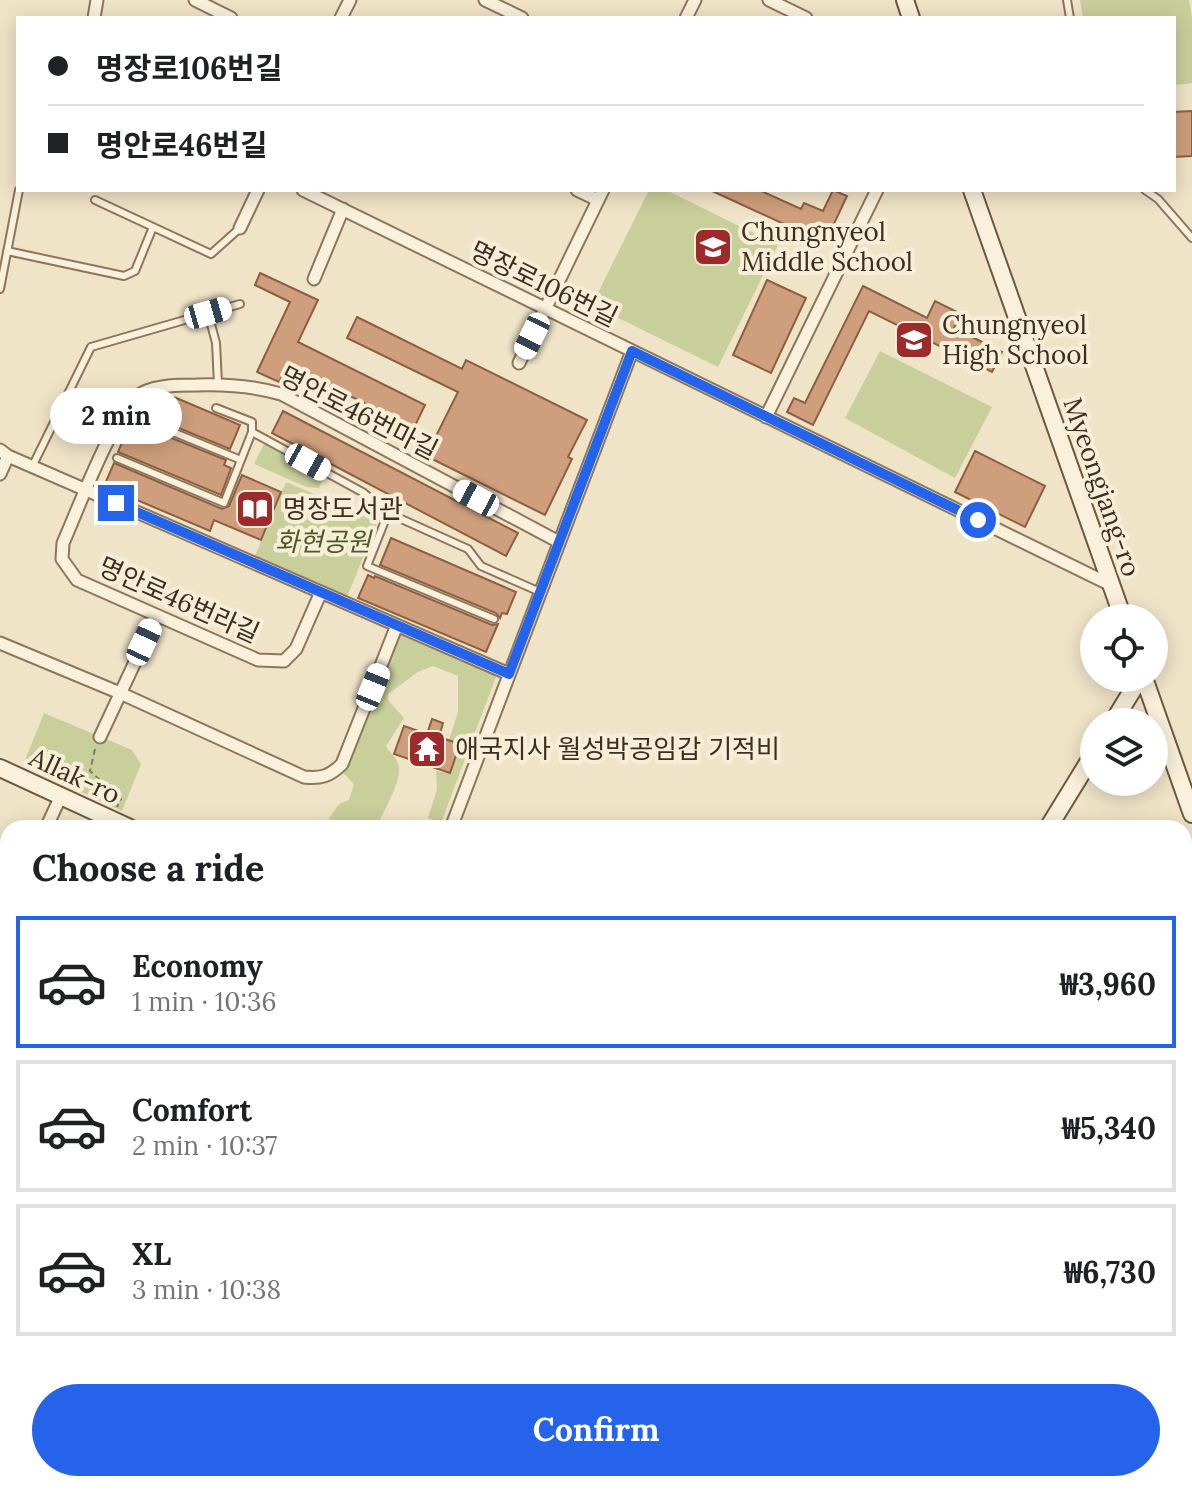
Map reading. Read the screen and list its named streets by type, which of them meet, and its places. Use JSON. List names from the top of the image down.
{
  "streets": {
    "main road": ["Myeongjang-ro", "Allak-ro"],
    "street": ["명장로106번길", "명안로46번마길", "명안로46번라길"]
  },
  "crossings": [
    ["명장로106번길", "Myeongjang-ro"],
    ["명안로46번마길", "명안로46번라길"]
  ],
  "parks": ["화현공원"],
  "places": {
    "school or university": ["Chungnyeol Middle School", "Chungnyeol High School"],
    "library": ["명장도서관"],
    "temple": ["애국지사 월성박공임갑 기적비"]
  },
  "page": {
    "banner": ["명장로106번길", "명안로46번길"],
    "bubble": "2 min",
    "heading": "Choose a ride",
    "list": [
      {
        "name": "Economy",
        "note": "1 min · 10:36",
        "value": "₩3,960"
      },
      {
        "name": "Comfort",
        "note": "2 min · 10:37",
        "value": "₩5,340"
      },
      {
        "name": "XL",
        "note": "3 min · 10:38",
        "value": "₩6,730"
      }
    ],
    "buttons": "Confirm"
  }
}
